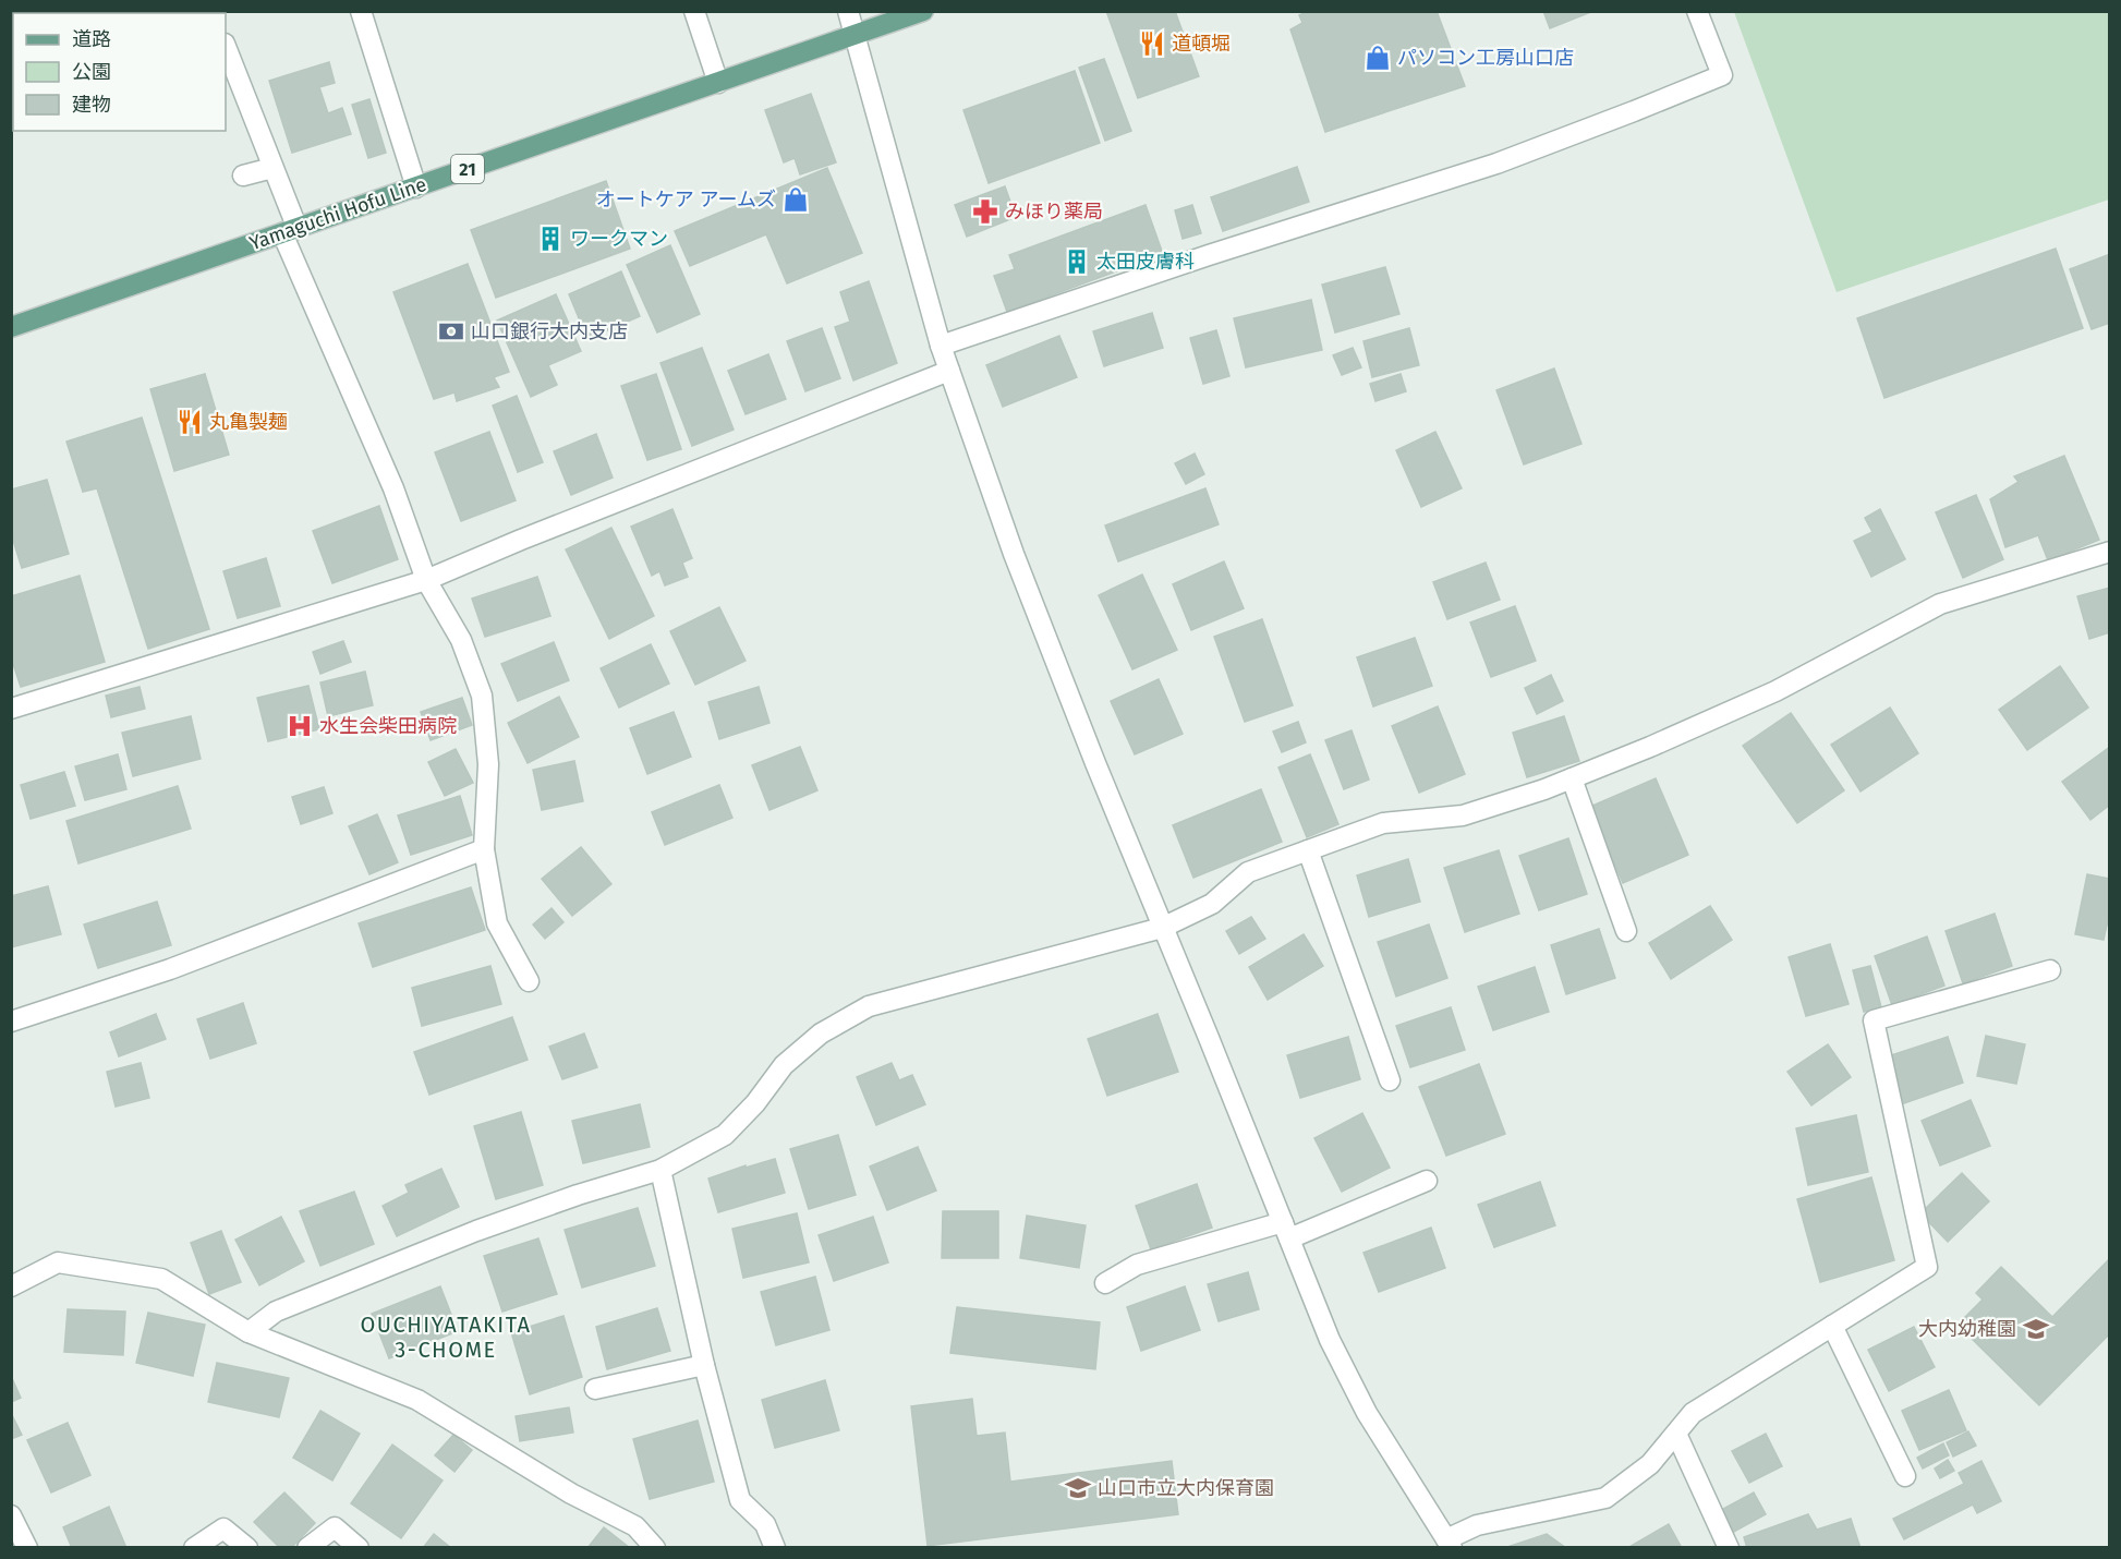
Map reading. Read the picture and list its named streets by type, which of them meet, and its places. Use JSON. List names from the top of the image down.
{
  "streets": {
    "main road": ["21", "Yamaguchi Hofu Line"]
  },
  "districts": ["OUCHIYATAKITA 3-CHOME"],
  "places": {
    "restaurant": ["道頓堀", "丸亀製麺"],
    "shop": ["パソコン工房山口店", "オートケア アームズ"],
    "pharmacy": ["みほり薬局"],
    "building": ["ワークマン", "太田皮膚科"],
    "bank": ["山口銀行大内支店"],
    "hospital": ["水生会柴田病院"],
    "school or university": ["大内幼稚園", "山口市立大内保育園"]
  },
  "legend": ["道路", "公園", "建物"]
}
